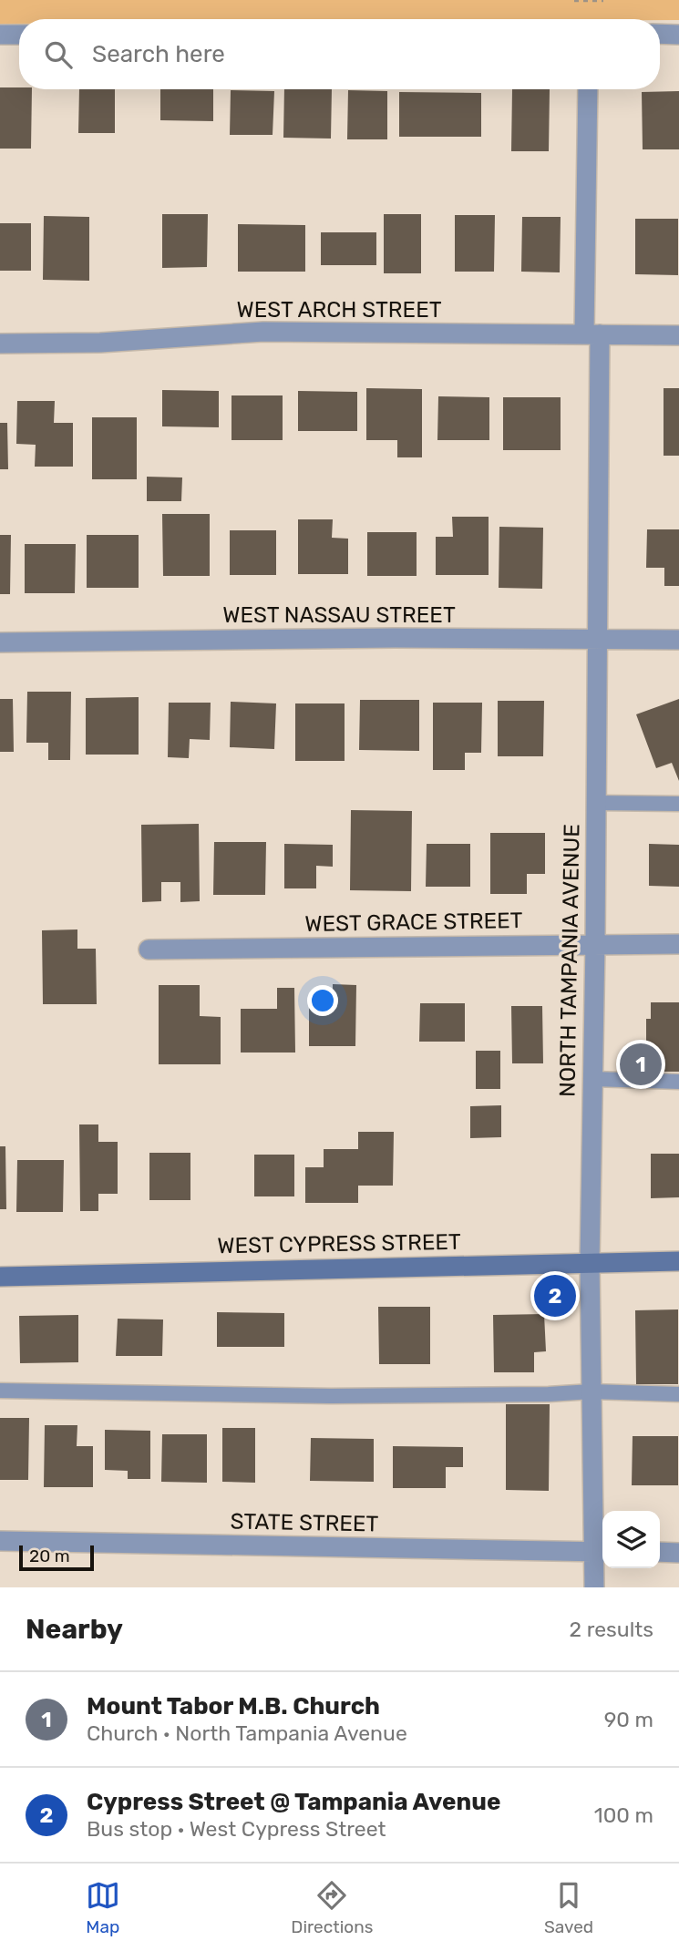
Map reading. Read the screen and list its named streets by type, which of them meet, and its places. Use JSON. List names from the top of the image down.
{
  "streets": {
    "street": [
      "WEST ARCH STREET",
      "WEST NASSAU STREET",
      "WEST GRACE STREET",
      "NORTH TAMPANIA AVENUE",
      "WEST CYPRESS STREET",
      "STATE STREET"
    ]
  },
  "crossings": [
    ["WEST ARCH STREET", "NORTH TAMPANIA AVENUE"],
    ["WEST NASSAU STREET", "NORTH TAMPANIA AVENUE"],
    ["WEST GRACE STREET", "NORTH TAMPANIA AVENUE"],
    ["NORTH TAMPANIA AVENUE", "WEST CYPRESS STREET"],
    ["NORTH TAMPANIA AVENUE", "STATE STREET"]
  ],
  "scale_bar": "20 m",
  "page": {
    "search": "Search here",
    "pins": ["1", "2"],
    "scale": "20 m",
    "heading": ["Nearby", "2 results"],
    "list": [
      {
        "mark": "1",
        "name": "Mount Tabor M.B. Church",
        "note": "Church · North Tampania Avenue",
        "value": "90 m"
      },
      {
        "mark": "2",
        "name": "Cypress Street @ Tampania Avenue",
        "note": "Bus stop · West Cypress Street",
        "value": "100 m"
      }
    ],
    "nav": ["Map", "Directions", "Saved"]
  }
}
